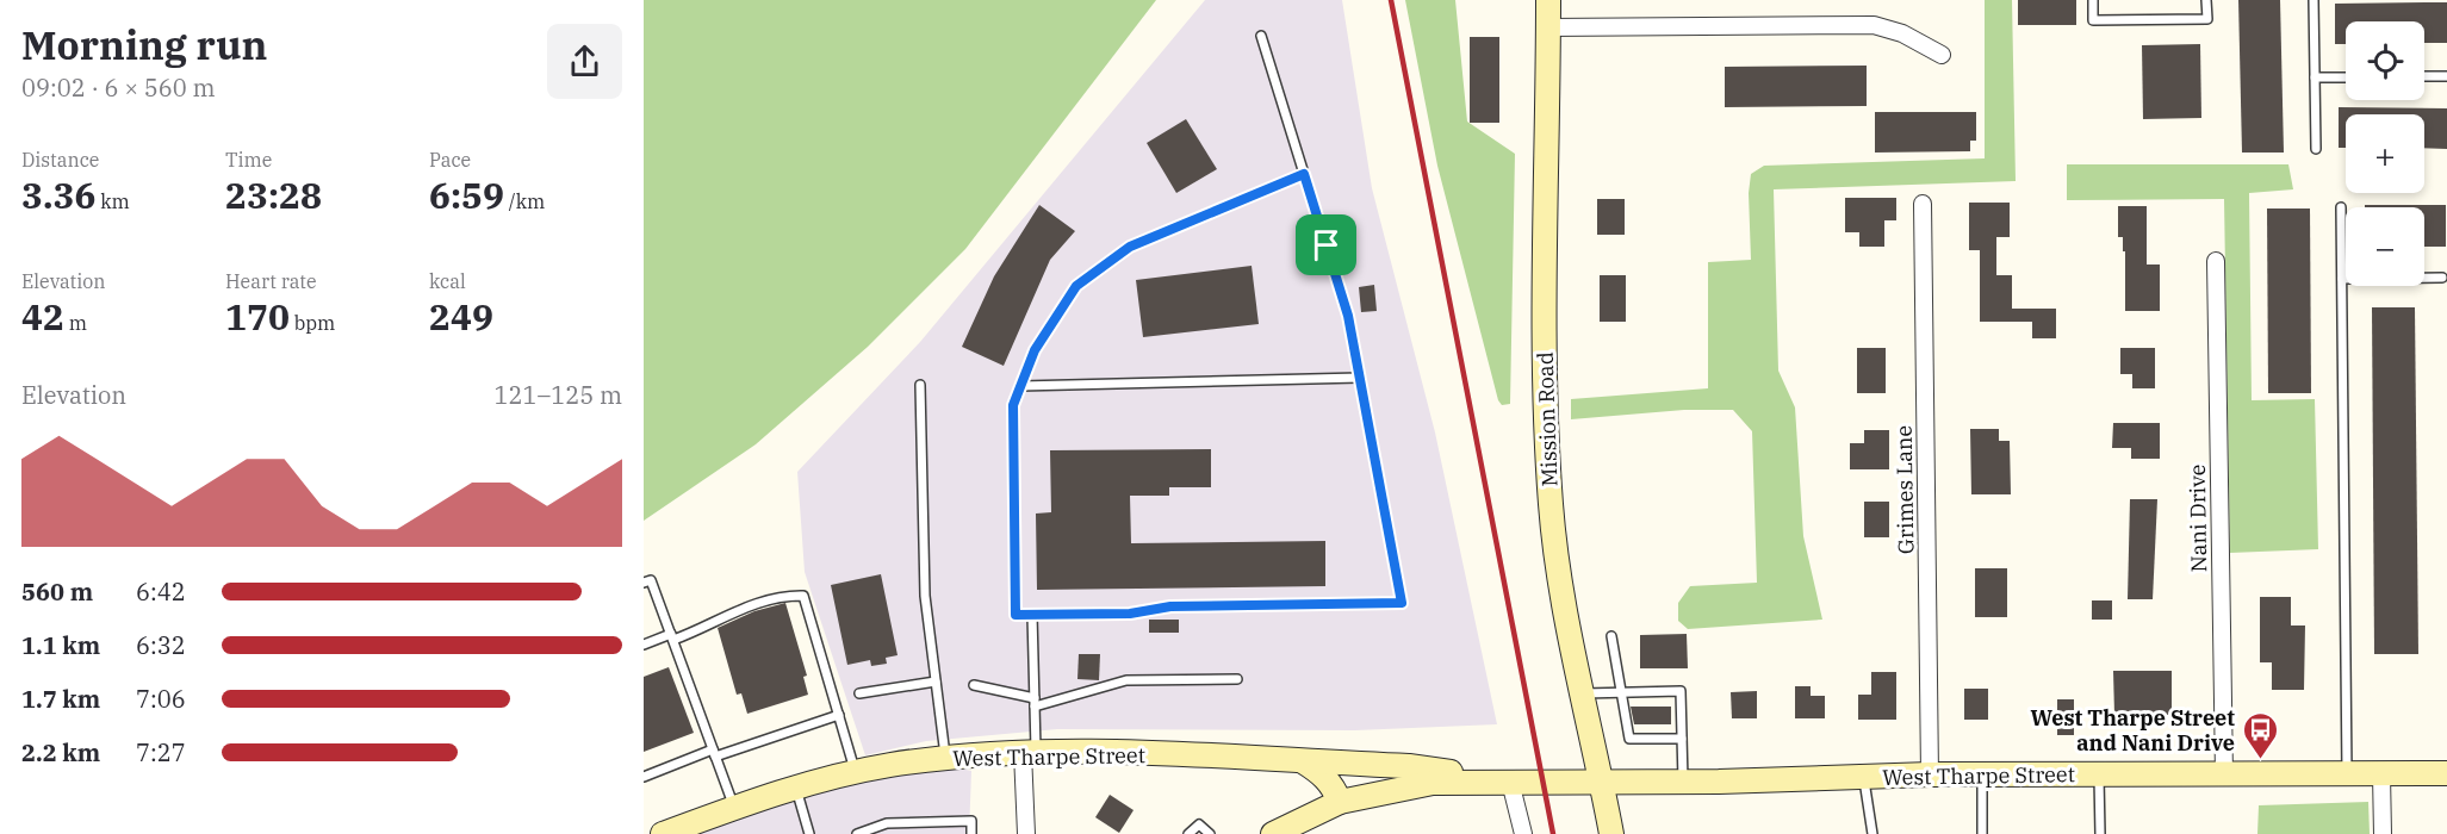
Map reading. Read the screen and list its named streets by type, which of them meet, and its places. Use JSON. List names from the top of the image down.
{
  "streets": {
    "main road": ["Mission Road", "West Tharpe Street"],
    "street": ["Grimes Lane", "Nani Drive"]
  },
  "crossings": [
    ["Mission Road", "West Tharpe Street"],
    ["Grimes Lane", "West Tharpe Street"],
    ["Nani Drive", "West Tharpe Street"]
  ],
  "places": {
    "bus stop": ["West Tharpe Street and Nani Drive"]
  },
  "page": {
    "heading": ["Morning run", "09:02 · 6 × 560 m"],
    "map_buttons": ["+", "−"],
    "stats": [
      ["Distance", "3.36 km"],
      ["Time", "23:28"],
      ["Pace", "6:59 /km"],
      ["Elevation", "42 m"],
      ["Heart rate", "170 bpm"],
      ["kcal", "249"]
    ],
    "chart": ["Elevation", "121–125 m"],
    "list": [
      {
        "name": "560 m",
        "note": "6:42"
      },
      {
        "name": "1.1 km",
        "note": "6:32"
      },
      {
        "name": "1.7 km",
        "note": "7:06"
      },
      {
        "name": "2.2 km",
        "note": "7:27"
      }
    ]
  }
}
